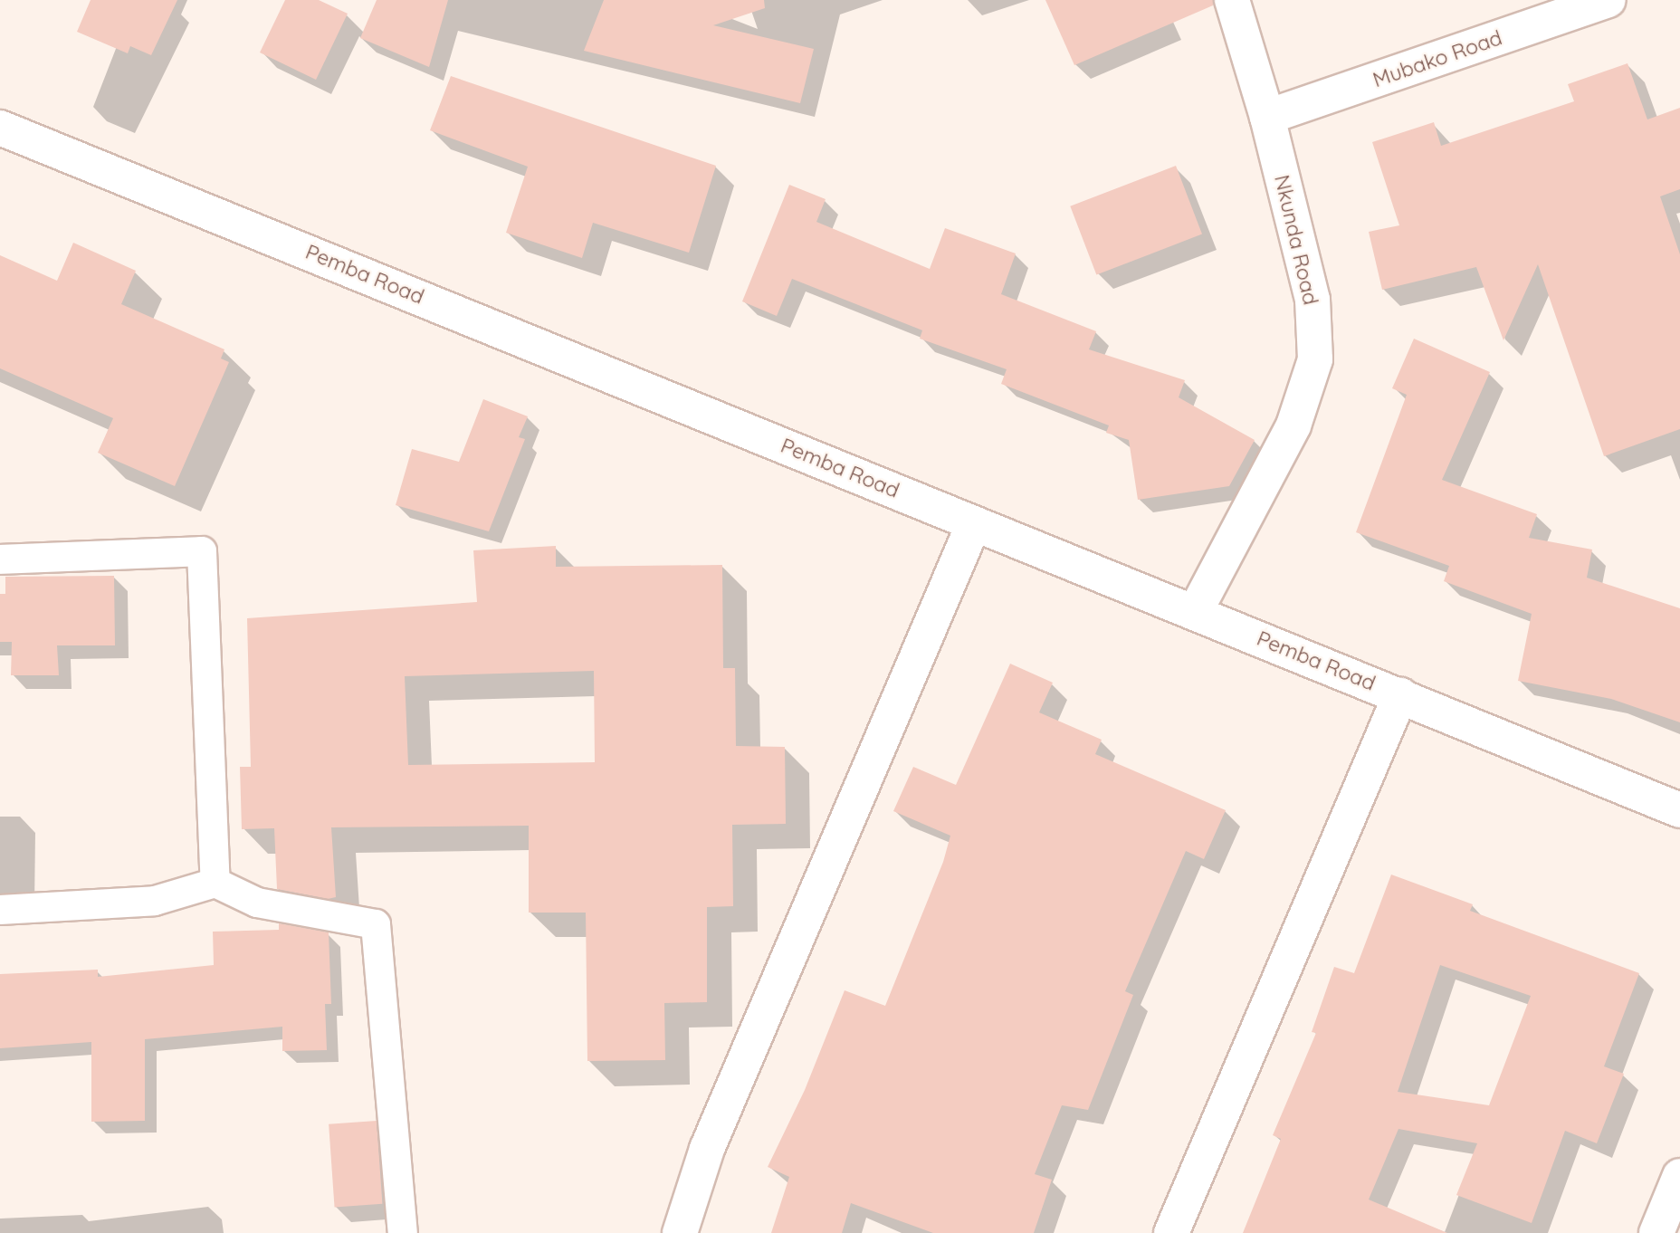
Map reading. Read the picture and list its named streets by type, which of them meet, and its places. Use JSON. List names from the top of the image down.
{
  "streets": {
    "street": ["Mubako Road", "Nkunda Road", "Pemba Road"]
  },
  "crossings": [
    ["Mubako Road", "Nkunda Road"],
    ["Nkunda Road", "Pemba Road"]
  ]
}
